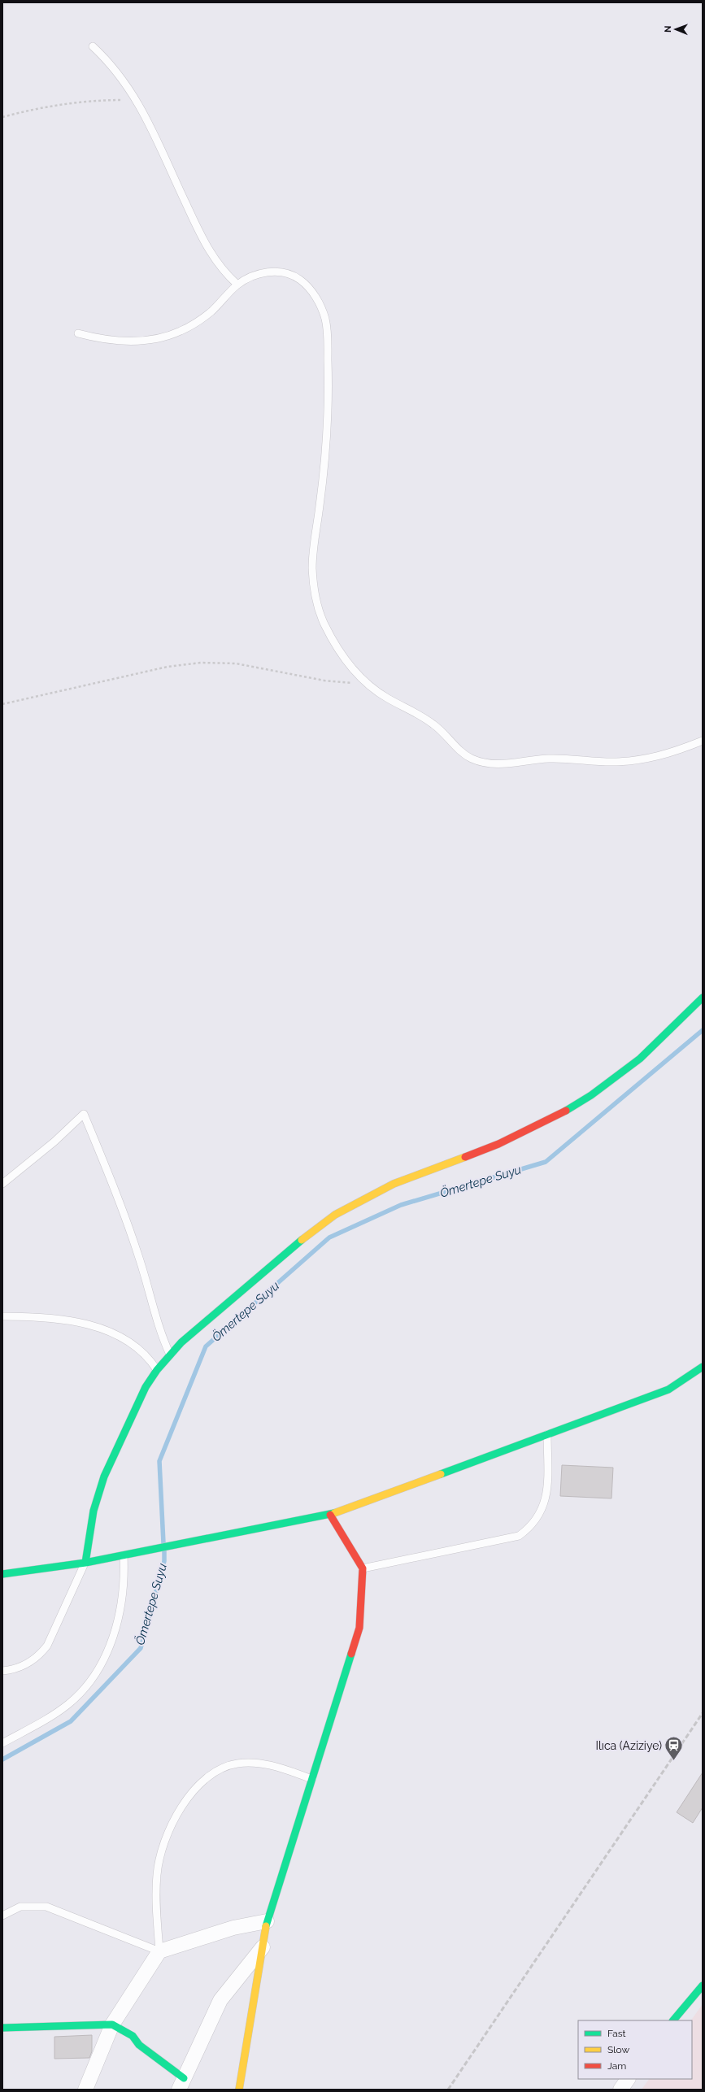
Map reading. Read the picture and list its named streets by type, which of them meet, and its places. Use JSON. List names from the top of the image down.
{
  "water": ["Ömertepe Suyu"],
  "places": {
    "station": ["Ilıca (Aziziye)"]
  },
  "legend": ["Fast", "Slow", "Jam"],
  "north": "left"
}
